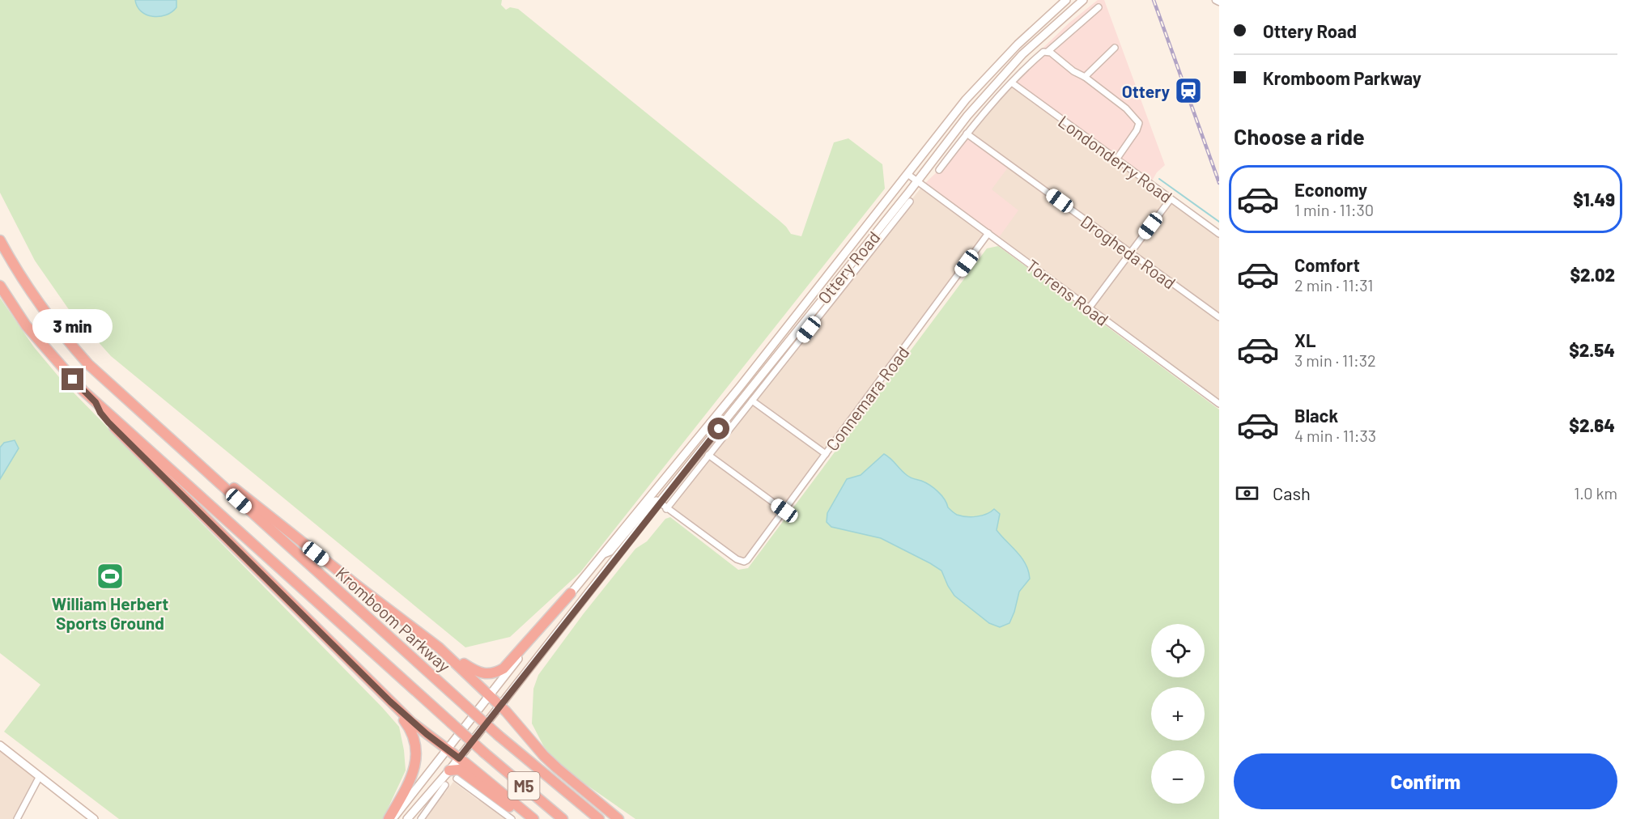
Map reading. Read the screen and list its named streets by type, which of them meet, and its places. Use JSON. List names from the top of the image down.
{
  "streets": {
    "highway": ["Kromboom Parkway", "M5"],
    "main road": ["Ottery Road"],
    "street": [
      "Londonderry Road",
      "Drogheda Road",
      "Torrens Road",
      "Connemara Road"
    ]
  },
  "crossings": [
    ["Ottery Road", "Torrens Road"],
    ["Torrens Road", "Connemara Road"]
  ],
  "places": {
    "station": ["Ottery"],
    "sports": ["William Herbert Sports Ground"]
  },
  "page": {
    "banner": ["Ottery Road", "Kromboom Parkway"],
    "heading": "Choose a ride",
    "list": [
      {
        "name": "Economy",
        "note": "1 min · 11:30",
        "value": "$1.49"
      },
      {
        "name": "Comfort",
        "note": "2 min · 11:31",
        "value": "$2.02"
      },
      {
        "name": "XL",
        "note": "3 min · 11:32",
        "value": "$2.54"
      },
      {
        "name": "Black",
        "note": "4 min · 11:33",
        "value": "$2.64"
      }
    ],
    "bubble": "3 min",
    "pay": ["Cash", "1.0 km"],
    "map_buttons": ["+", "−"],
    "buttons": "Confirm"
  }
}
